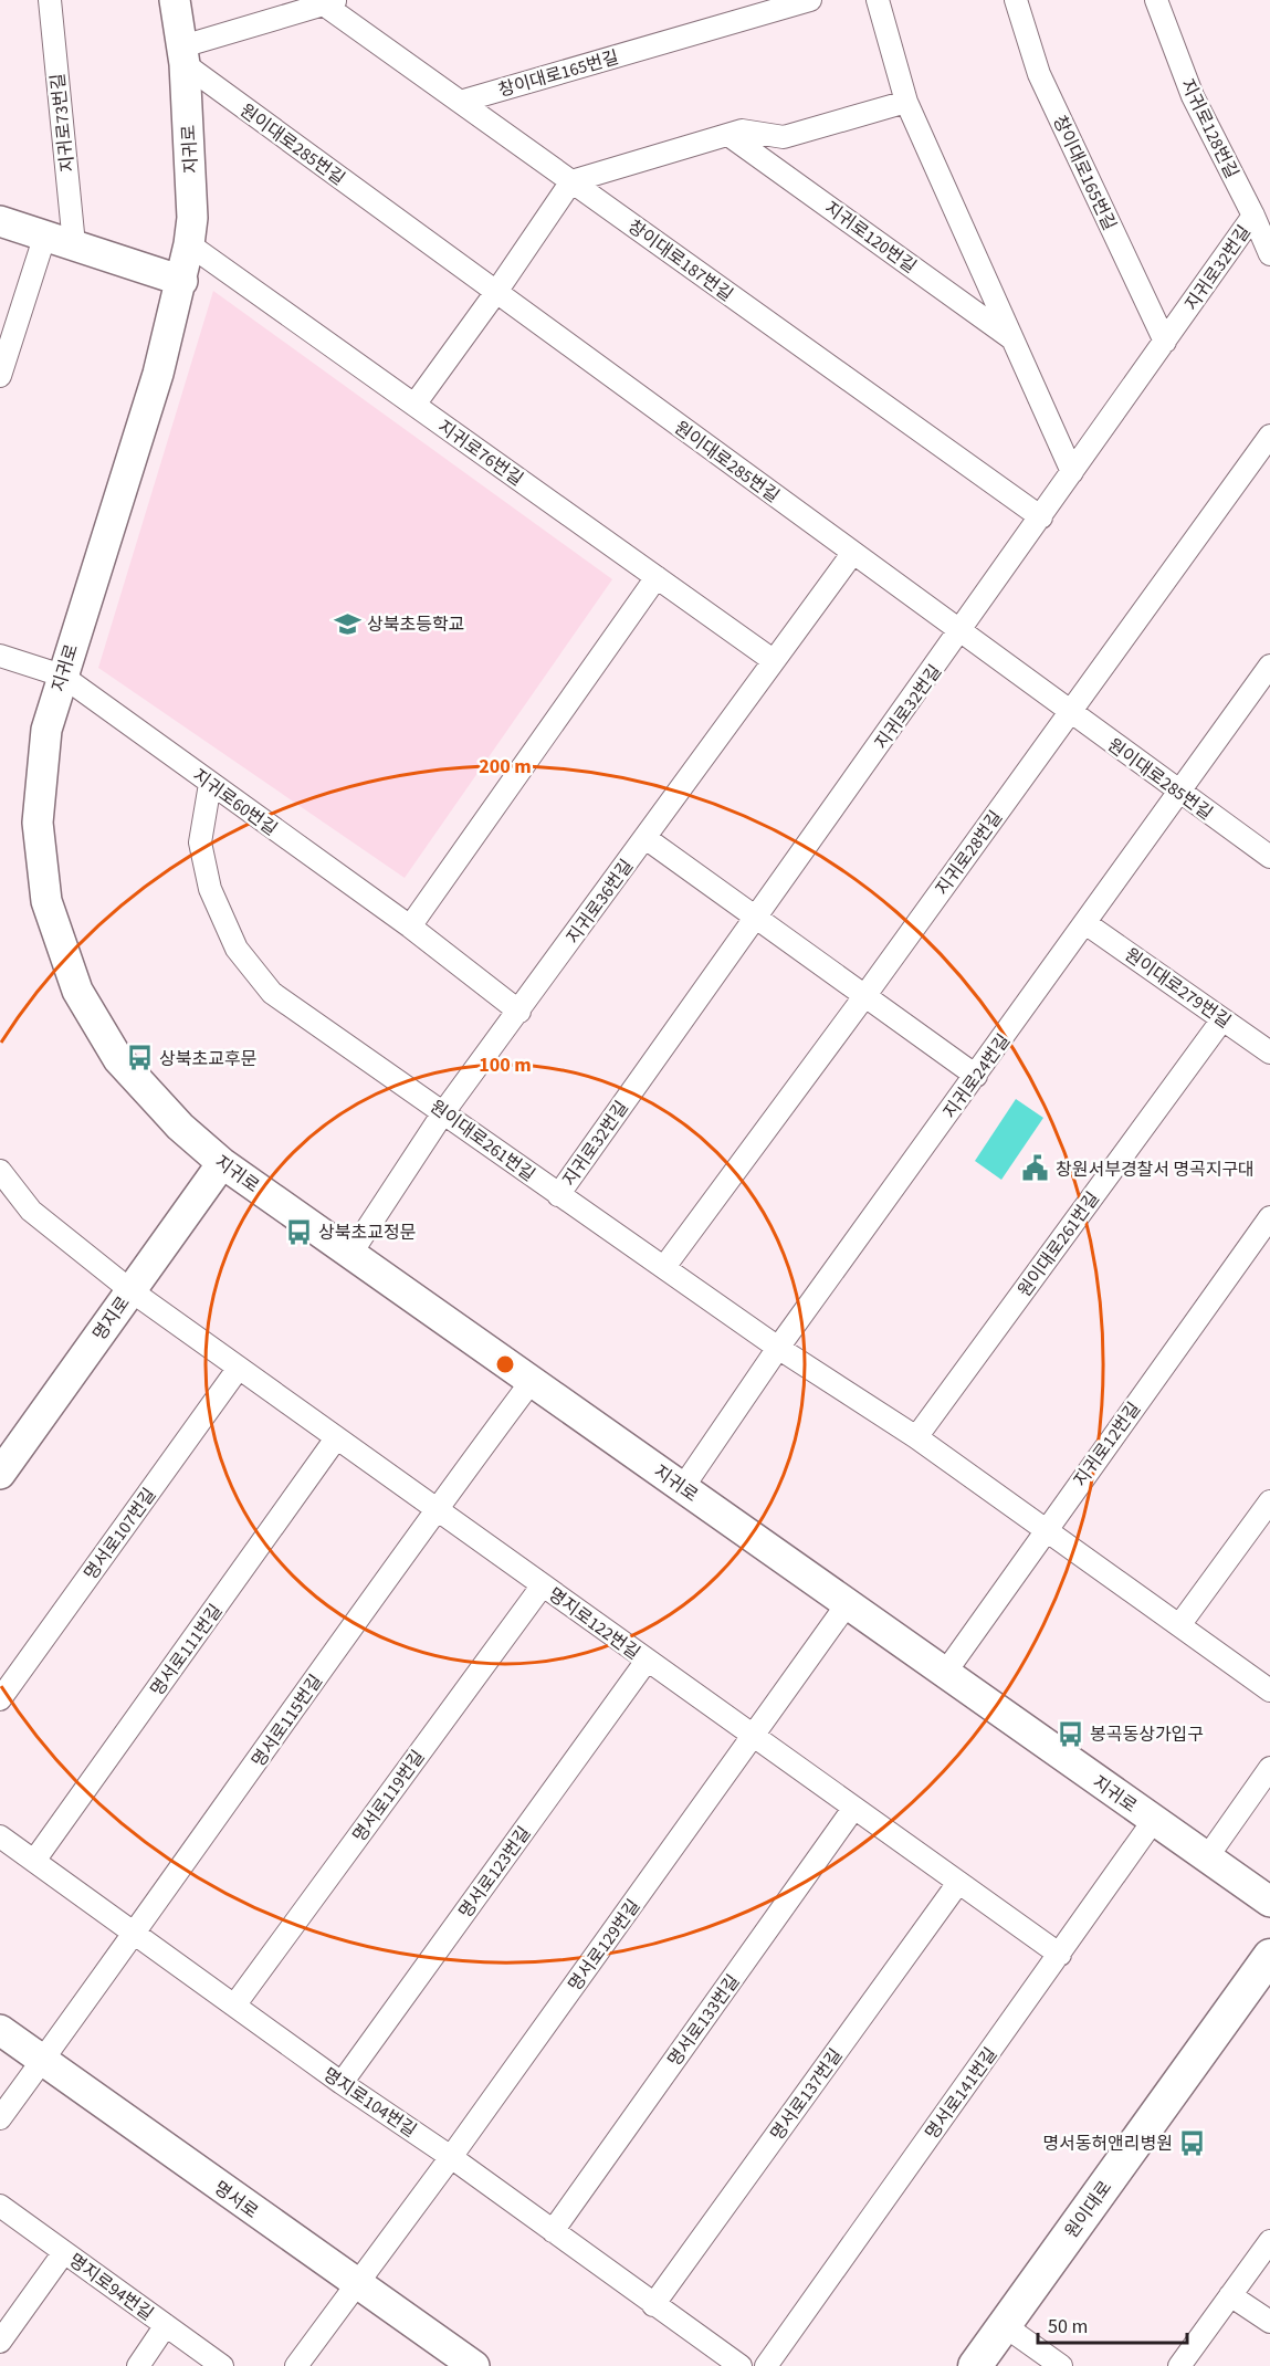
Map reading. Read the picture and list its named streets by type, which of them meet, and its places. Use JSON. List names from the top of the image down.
{
  "streets": {
    "main road": ["원이대로"],
    "street": [
      "창이대로165번길",
      "지귀로73번길",
      "지귀로128번길",
      "원이대로285번길",
      "지귀로",
      "지귀로120번길",
      "창이대로187번길",
      "지귀로32번길",
      "지귀로76번길",
      "지귀로60번길",
      "지귀로28번길",
      "지귀로36번길",
      "원이대로279번길",
      "지귀로24번길",
      "원이대로261번길",
      "명지로",
      "지귀로12번길",
      "명서로107번길",
      "명지로122번길",
      "명서로111번길",
      "명서로115번길",
      "명서로119번길",
      "명서로123번길",
      "명서로129번길",
      "명서로133번길",
      "명서로141번길",
      "명서로137번길",
      "명지로104번길",
      "명서로",
      "명지로94번길"
    ]
  },
  "crossings": [
    ["창이대로165번길", "창이대로187번길"],
    ["창이대로165번길", "지귀로32번길"],
    ["지귀로128번길", "지귀로32번길"],
    ["원이대로285번길", "지귀로"],
    ["원이대로285번길", "지귀로32번길"],
    ["원이대로285번길", "지귀로28번길"],
    ["원이대로285번길", "지귀로36번길"],
    ["원이대로285번길", "지귀로24번길"],
    ["지귀로", "지귀로76번길"],
    ["지귀로", "지귀로60번길"],
    ["지귀로", "지귀로36번길"],
    ["지귀로", "지귀로24번길"],
    ["지귀로", "명지로"],
    ["지귀로", "지귀로12번길"],
    ["지귀로", "명서로115번길"],
    ["지귀로", "명서로129번길"],
    ["지귀로", "명서로141번길"],
    ["창이대로187번길", "지귀로32번길"],
    ["지귀로32번길", "원이대로261번길"],
    ["지귀로76번길", "지귀로36번길"],
    ["지귀로60번길", "지귀로36번길"],
    ["지귀로60번길", "원이대로261번길"],
    ["지귀로28번길", "원이대로261번길"],
    ["지귀로36번길", "원이대로261번길"],
    ["원이대로279번길", "지귀로24번길"],
    ["원이대로279번길", "원이대로261번길"],
    ["지귀로24번길", "원이대로261번길"],
    ["원이대로261번길", "지귀로12번길"],
    ["명지로", "명지로122번길"],
    ["명서로107번길", "명지로122번길"],
    ["명지로122번길", "명서로111번길"],
    ["명지로122번길", "명서로115번길"],
    ["명지로122번길", "명서로119번길"],
    ["명지로122번길", "명서로123번길"],
    ["명지로122번길", "명서로129번길"],
    ["명지로122번길", "명서로133번길"],
    ["명지로122번길", "명서로141번길"],
    ["명지로122번길", "명서로137번길"],
    ["명서로111번길", "명지로104번길"],
    ["명서로115번길", "명지로104번길"],
    ["명서로115번길", "명서로"],
    ["명서로119번길", "명지로104번길"],
    ["명서로123번길", "명지로104번길"],
    ["명서로129번길", "명지로104번길"],
    ["명서로129번길", "명서로"],
    ["명서로133번길", "명지로104번길"],
    ["명서로137번길", "명지로104번길"]
  ],
  "places": {
    "school or university": ["상북초등학교"],
    "bus stop": [
      "상북초교후문",
      "상북초교정문",
      "봉곡동상가입구",
      "명서동허앤리병원"
    ],
    "public building": ["창원서부경찰서 명곡지구대"]
  },
  "scale_bar": "50 m",
  "rings": ["200 m", "100 m"]
}
